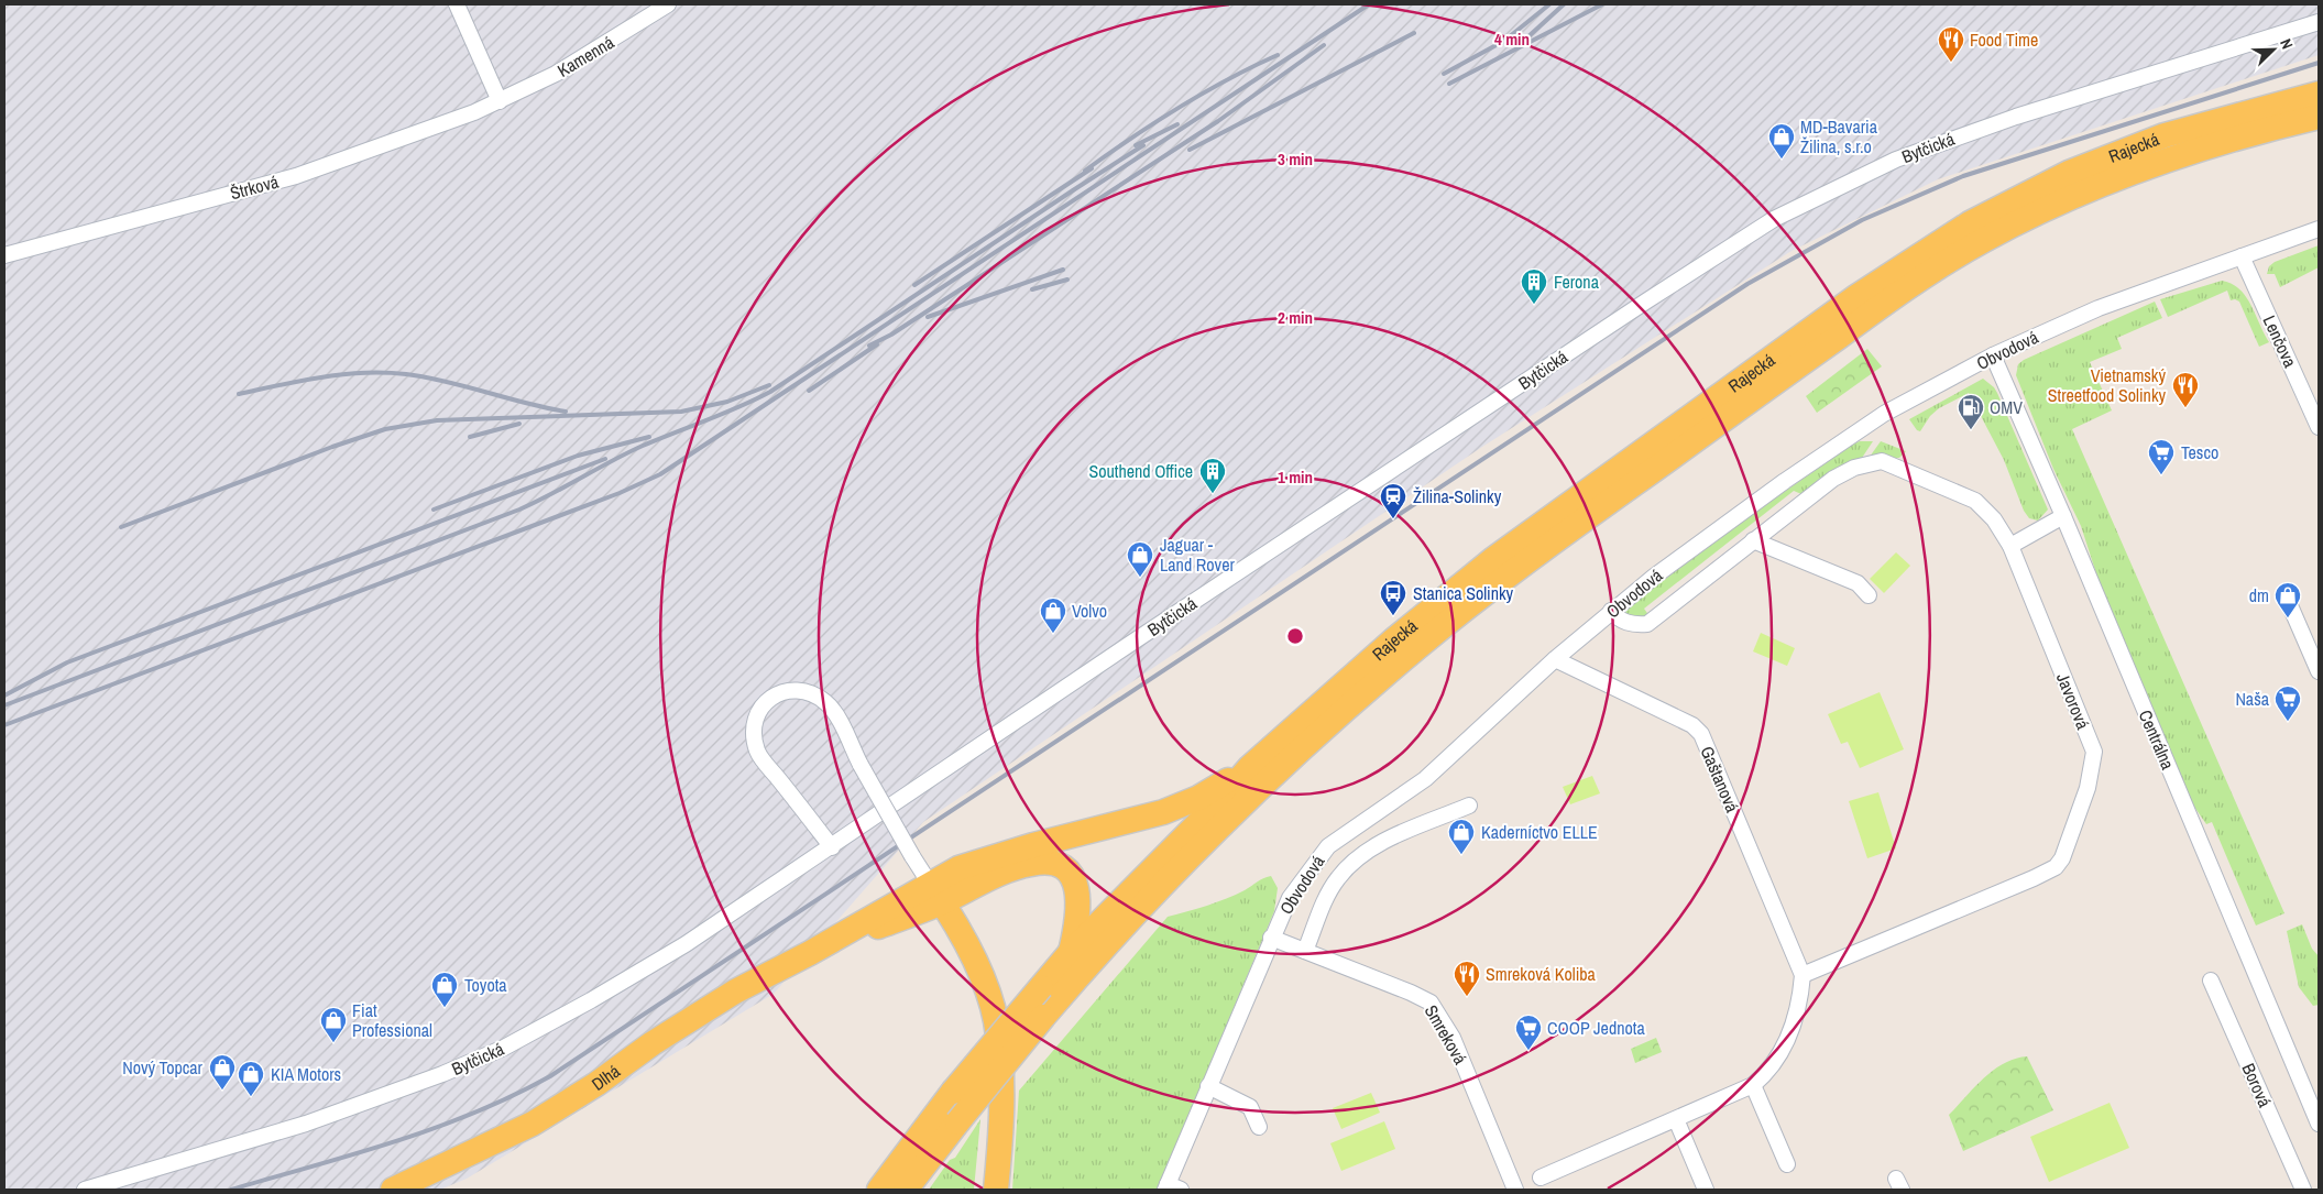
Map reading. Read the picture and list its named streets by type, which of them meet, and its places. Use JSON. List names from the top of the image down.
{
  "streets": {
    "main road": ["Rajecká", "Dlhá"],
    "street": [
      "Kamenná",
      "Bytčická",
      "Štrková",
      "Lenčova",
      "Obvodová",
      "Javorová",
      "Centrálna",
      "Gaštanová",
      "Smreková",
      "Borová"
    ]
  },
  "crossings": [
    ["Kamenná", "Štrková"],
    ["Lenčova", "Obvodová"],
    ["Obvodová", "Javorová"],
    ["Obvodová", "Centrálna"],
    ["Obvodová", "Gaštanová"],
    ["Obvodová", "Smreková"],
    ["Javorová", "Gaštanová"]
  ],
  "places": {
    "restaurant": ["Food Time", "Vietnamský Streetfood Solinky", "Smreková Koliba"],
    "shop": [
      "MD-Bavaria Žilina, s.r.o",
      "Jaguar - Land Rover",
      "dm",
      "Volvo",
      "Kaderníctvo ELLE",
      "Toyota",
      "Fiat Professional",
      "Nový Topcar",
      "KIA Motors"
    ],
    "building": ["Ferona", "Southend Office"],
    "fuel station": ["OMV"],
    "supermarket": ["Tesco", "Naša", "COOP Jednota"],
    "station": ["Žilina-Solinky"],
    "bus stop": ["Stanica Solinky"]
  },
  "north": "top right",
  "rings": [
    "4 min",
    "3 min",
    "2 min",
    "1 min"
  ]
}
